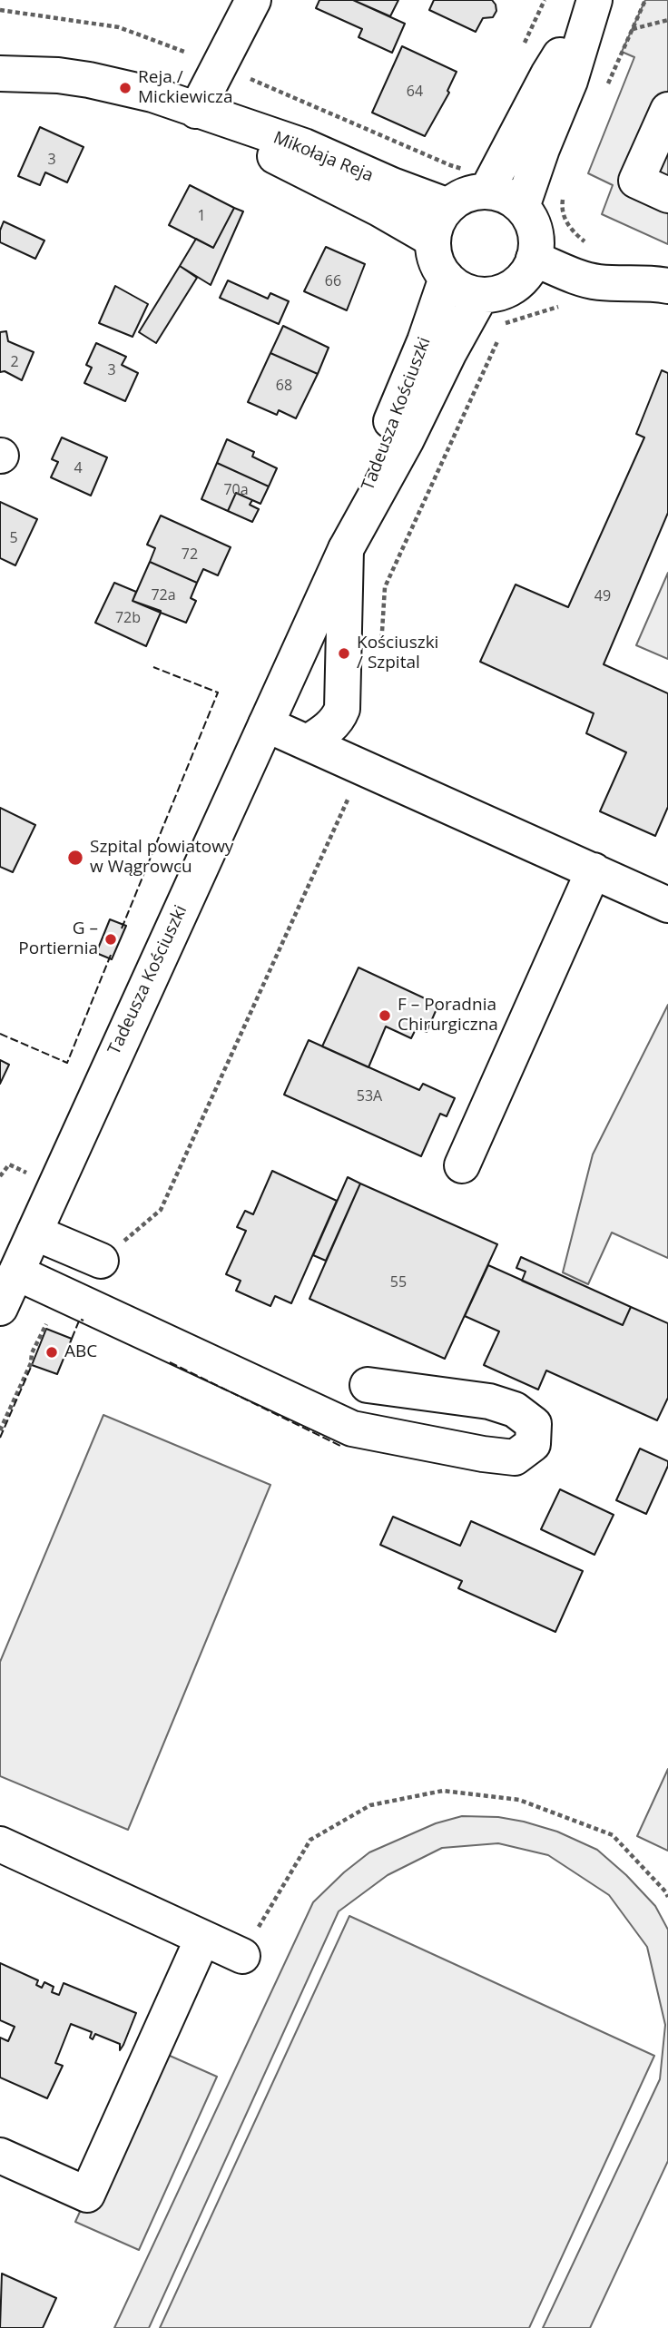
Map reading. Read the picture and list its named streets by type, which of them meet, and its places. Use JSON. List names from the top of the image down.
{
  "streets": {
    "main road": ["Mikołaja Reja", "Tadeusza Kościuszki"]
  },
  "crossings": [
    ["Mikołaja Reja", "Tadeusza Kościuszki"]
  ],
  "places": [
    "Reja / Mickiewicza",
    "Kościuszki / Szpital",
    "Szpital powiatowy w Wągrowcu",
    "G – Portiernia",
    "F – Poradnia Chirurgiczna",
    "ABC"
  ],
  "house_numbers": [
    "64",
    "3",
    "1",
    "66",
    "2",
    "3",
    "68",
    "4",
    "70a",
    "5",
    "72",
    "72a",
    "49",
    "72b",
    "53A",
    "55"
  ]
}
